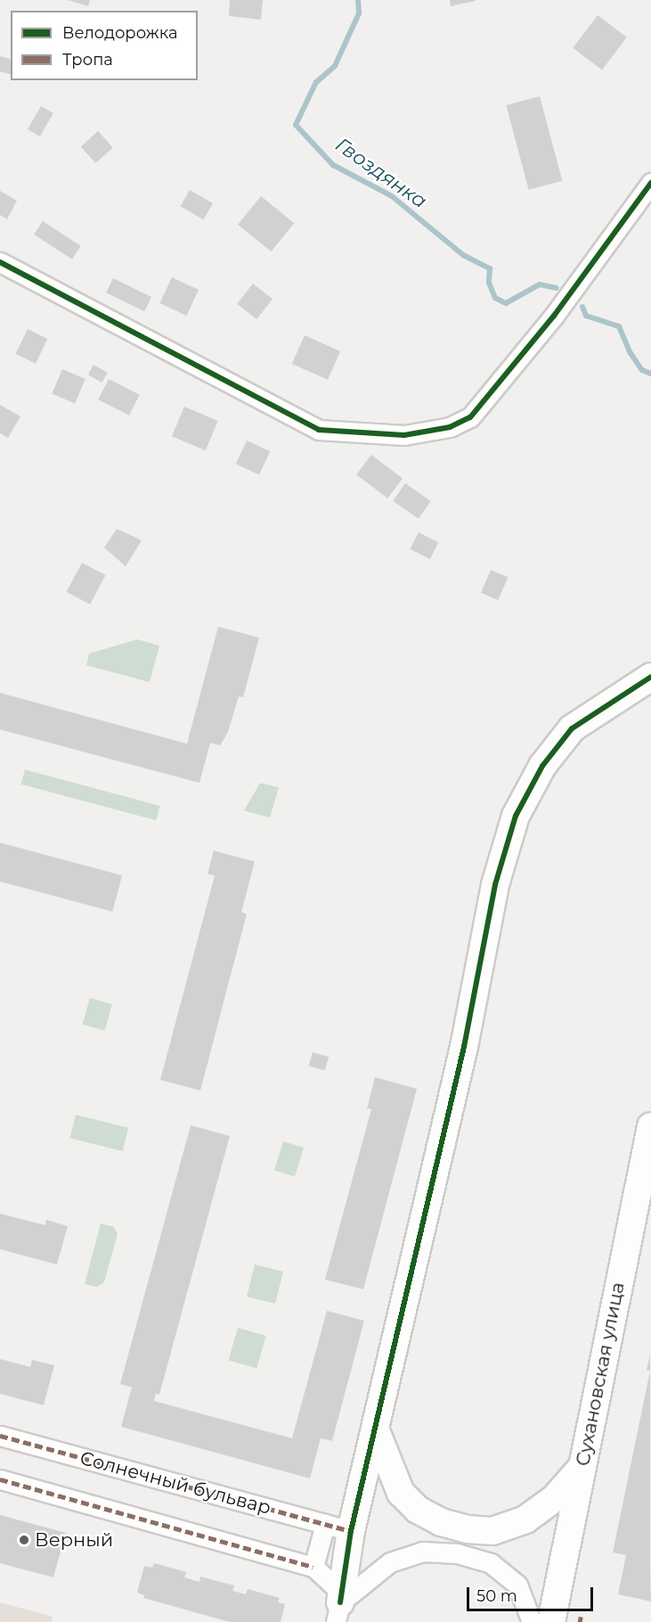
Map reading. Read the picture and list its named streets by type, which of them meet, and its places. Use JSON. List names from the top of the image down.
{
  "streets": {
    "street": ["Сухановская улица", "Солнечный бульвар"]
  },
  "water": ["Гвоздянка"],
  "places": ["Верный"],
  "legend": ["Велодорожка", "Тропа"],
  "scale_bar": "50 m"
}
